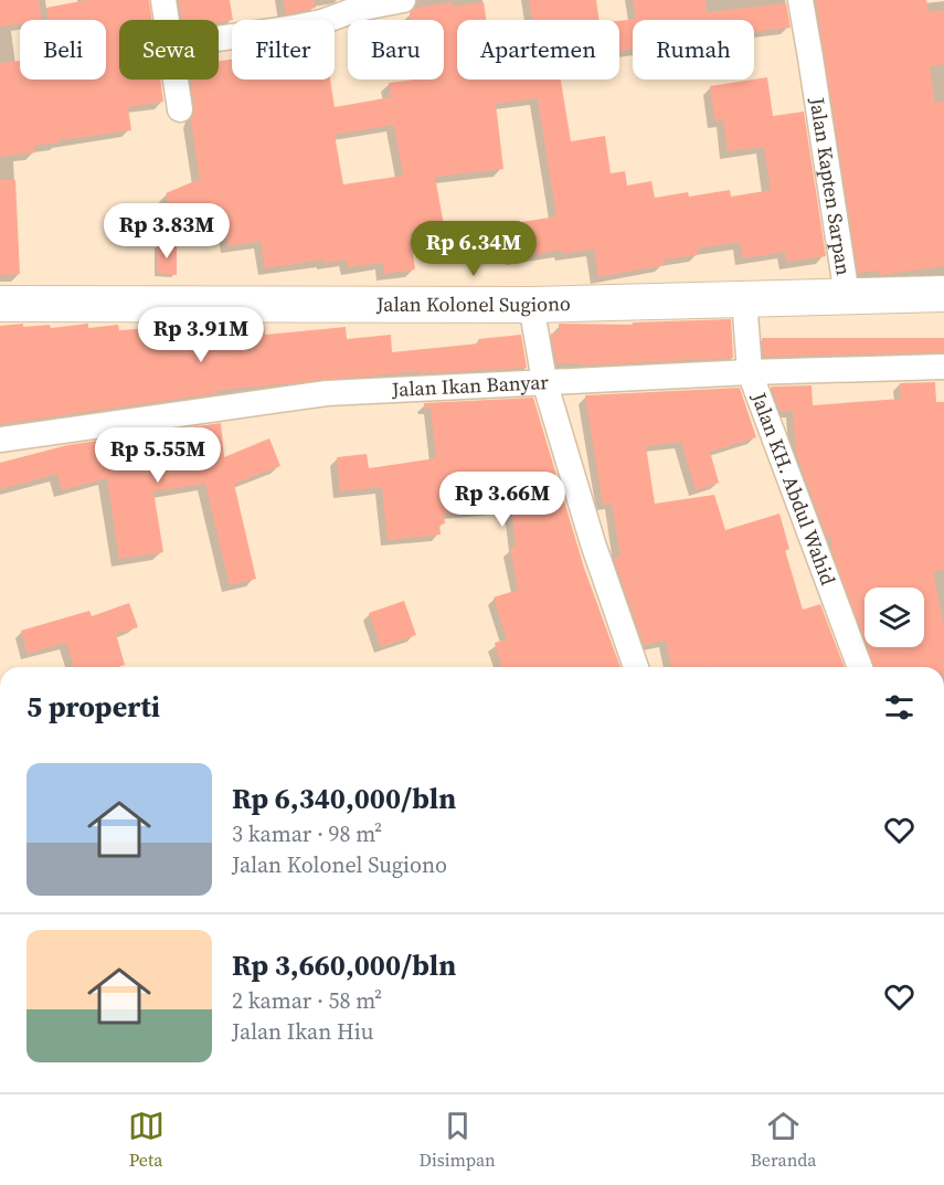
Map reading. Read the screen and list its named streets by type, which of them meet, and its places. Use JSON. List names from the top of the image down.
{
  "streets": {
    "main road": ["Jalan Kolonel Sugiono"],
    "street": ["Jalan Kapten Sarpan", "Jalan Ikan Banyar", "Jalan KH. Abdul Wahid"]
  },
  "crossings": [
    ["Jalan Kapten Sarpan", "Jalan Kolonel Sugiono"],
    ["Jalan Kolonel Sugiono", "Jalan KH. Abdul Wahid"],
    ["Jalan Ikan Banyar", "Jalan KH. Abdul Wahid"]
  ],
  "page": {
    "chip": [
      "Beli",
      "Sewa",
      "Filter",
      "Baru",
      "Apartemen",
      "Rumah"
    ],
    "price": [
      "Rp 3.83M",
      "Rp 6.34M",
      "Rp 3.91M",
      "Rp 5.55M",
      "Rp 3.66M"
    ],
    "heading": "5 properti",
    "list": [
      {
        "name": "Rp 6,340,000/bln",
        "note": "3 kamar · 98 m² · Jalan Kolonel Sugiono"
      },
      {
        "name": "Rp 3,660,000/bln",
        "note": "2 kamar · 58 m² · Jalan Ikan Hiu"
      }
    ],
    "tabs": ["Peta", "Disimpan", "Beranda"]
  }
}
